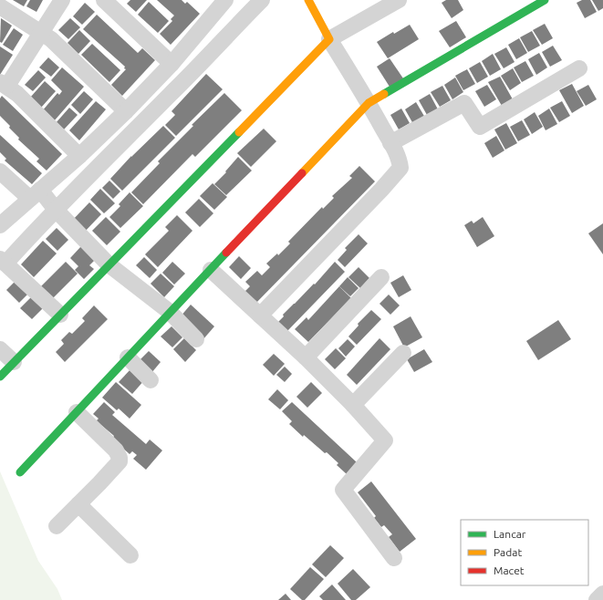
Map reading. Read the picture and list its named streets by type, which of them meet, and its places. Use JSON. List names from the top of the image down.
{
  "legend": ["Lancar", "Padat", "Macet"]
}
